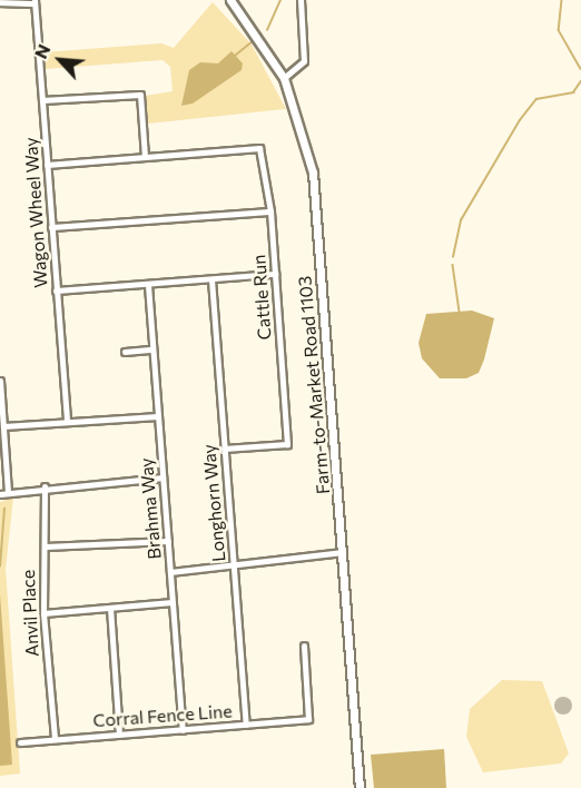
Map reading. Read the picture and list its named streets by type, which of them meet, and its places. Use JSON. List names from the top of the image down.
{
  "streets": {
    "main road": ["Farm-to-Market Road 1103"],
    "street": [
      "Wagon Wheel Way",
      "Cattle Run",
      "Longhorn Way",
      "Brahma Way",
      "Anvil Place",
      "Corral Fence Line"
    ]
  },
  "crossings": [
    ["Cattle Run", "Longhorn Way"],
    ["Longhorn Way", "Corral Fence Line"],
    ["Brahma Way", "Corral Fence Line"],
    ["Anvil Place", "Corral Fence Line"]
  ],
  "north": "top left"
}
